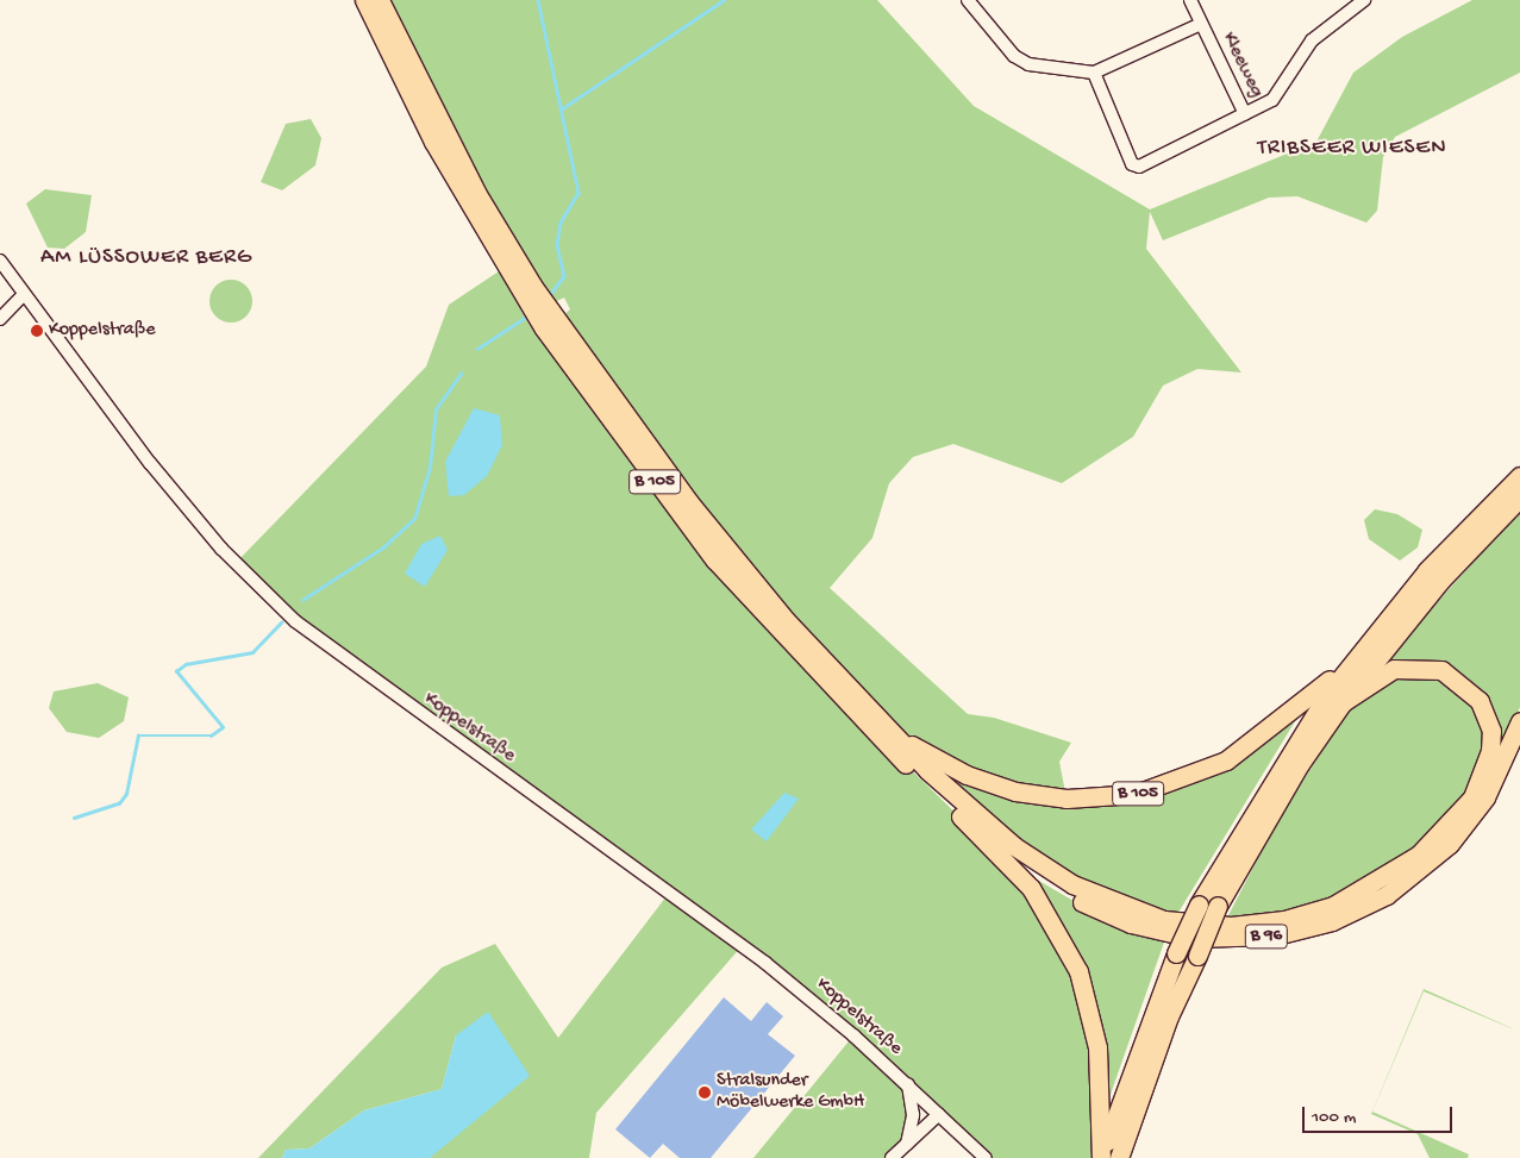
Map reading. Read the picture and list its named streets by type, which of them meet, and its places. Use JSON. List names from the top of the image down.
{
  "streets": {
    "highway": ["B 105", "B 96"],
    "street": ["Kleeweg", "Koppelstraße"]
  },
  "crossings": [
    ["B 105", "B 96"]
  ],
  "districts": ["TRIBSEER WIESEN", "AM LÜSSOWER BERG"],
  "places": ["Koppelstraße", "Stralsunder Möbelwerke GmbH"],
  "scale_bar": "100 m"
}
